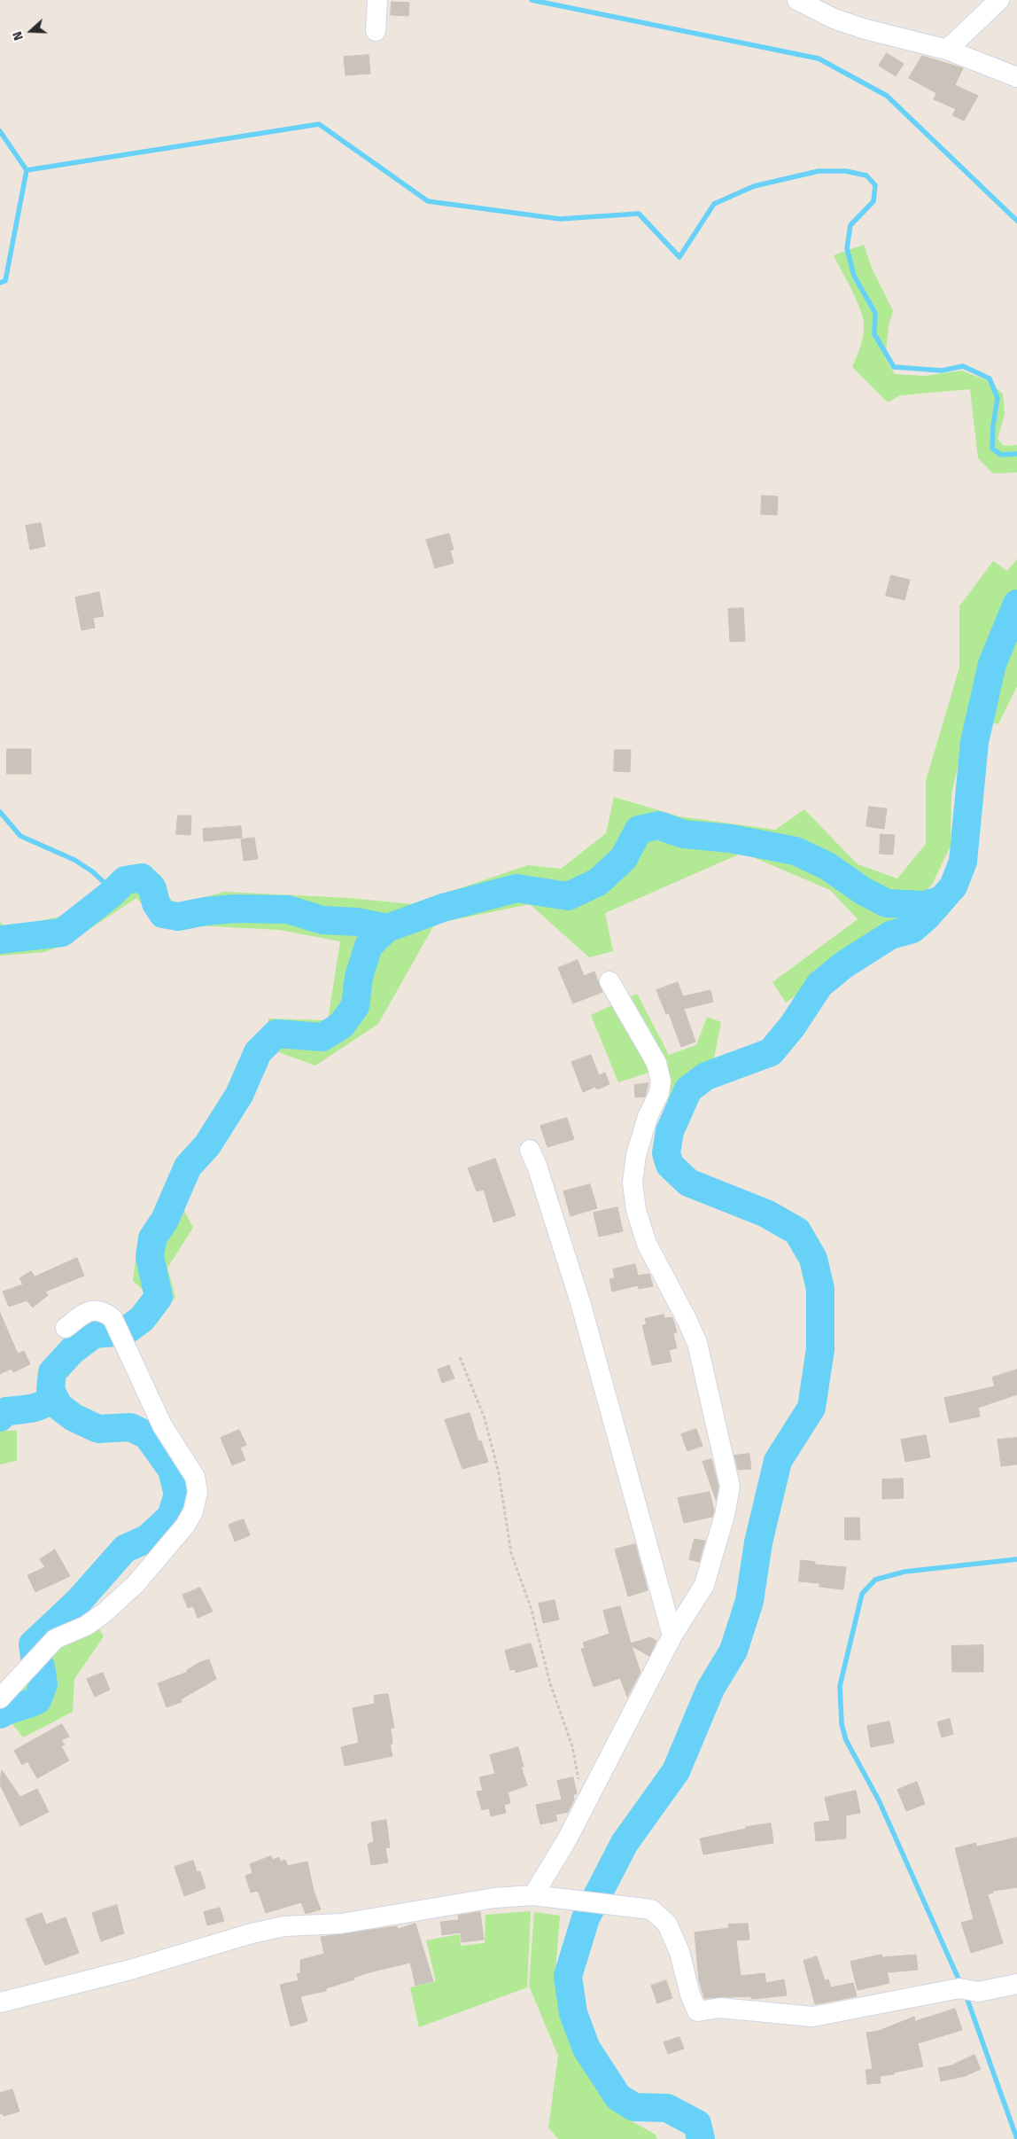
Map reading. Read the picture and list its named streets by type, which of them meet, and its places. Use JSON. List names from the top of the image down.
{
  "north": "left"
}
